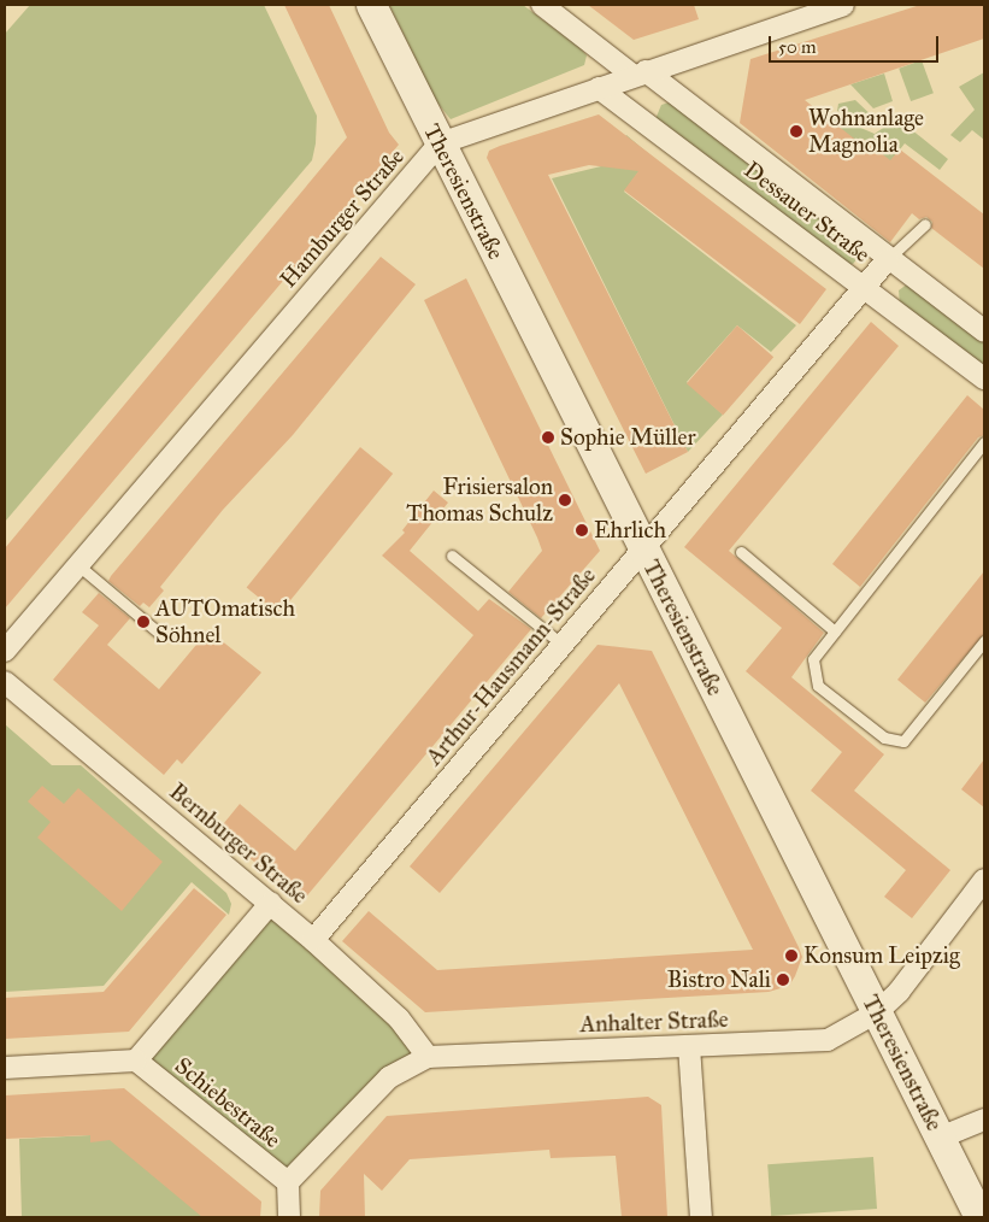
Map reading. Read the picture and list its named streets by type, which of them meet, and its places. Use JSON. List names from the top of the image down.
{
  "streets": {
    "main road": ["Theresienstraße"],
    "street": [
      "Dessauer Straße",
      "Hamburger Straße",
      "Arthur-Hausmann-Straße",
      "Bernburger Straße",
      "Anhalter Straße",
      "Schiebestraße"
    ]
  },
  "crossings": [
    ["Theresienstraße", "Hamburger Straße"],
    ["Theresienstraße", "Arthur-Hausmann-Straße"],
    ["Theresienstraße", "Anhalter Straße"],
    ["Dessauer Straße", "Arthur-Hausmann-Straße"],
    ["Arthur-Hausmann-Straße", "Bernburger Straße"],
    ["Bernburger Straße", "Anhalter Straße"]
  ],
  "places": [
    "Wohnanlage Magnolia",
    "Sophie Müller",
    "Frisiersalon Thomas Schulz",
    "Ehrlich",
    "AUTOmatisch Söhnel",
    "Konsum Leipzig",
    "Bistro Nali"
  ],
  "scale_bar": "50 m"
}
